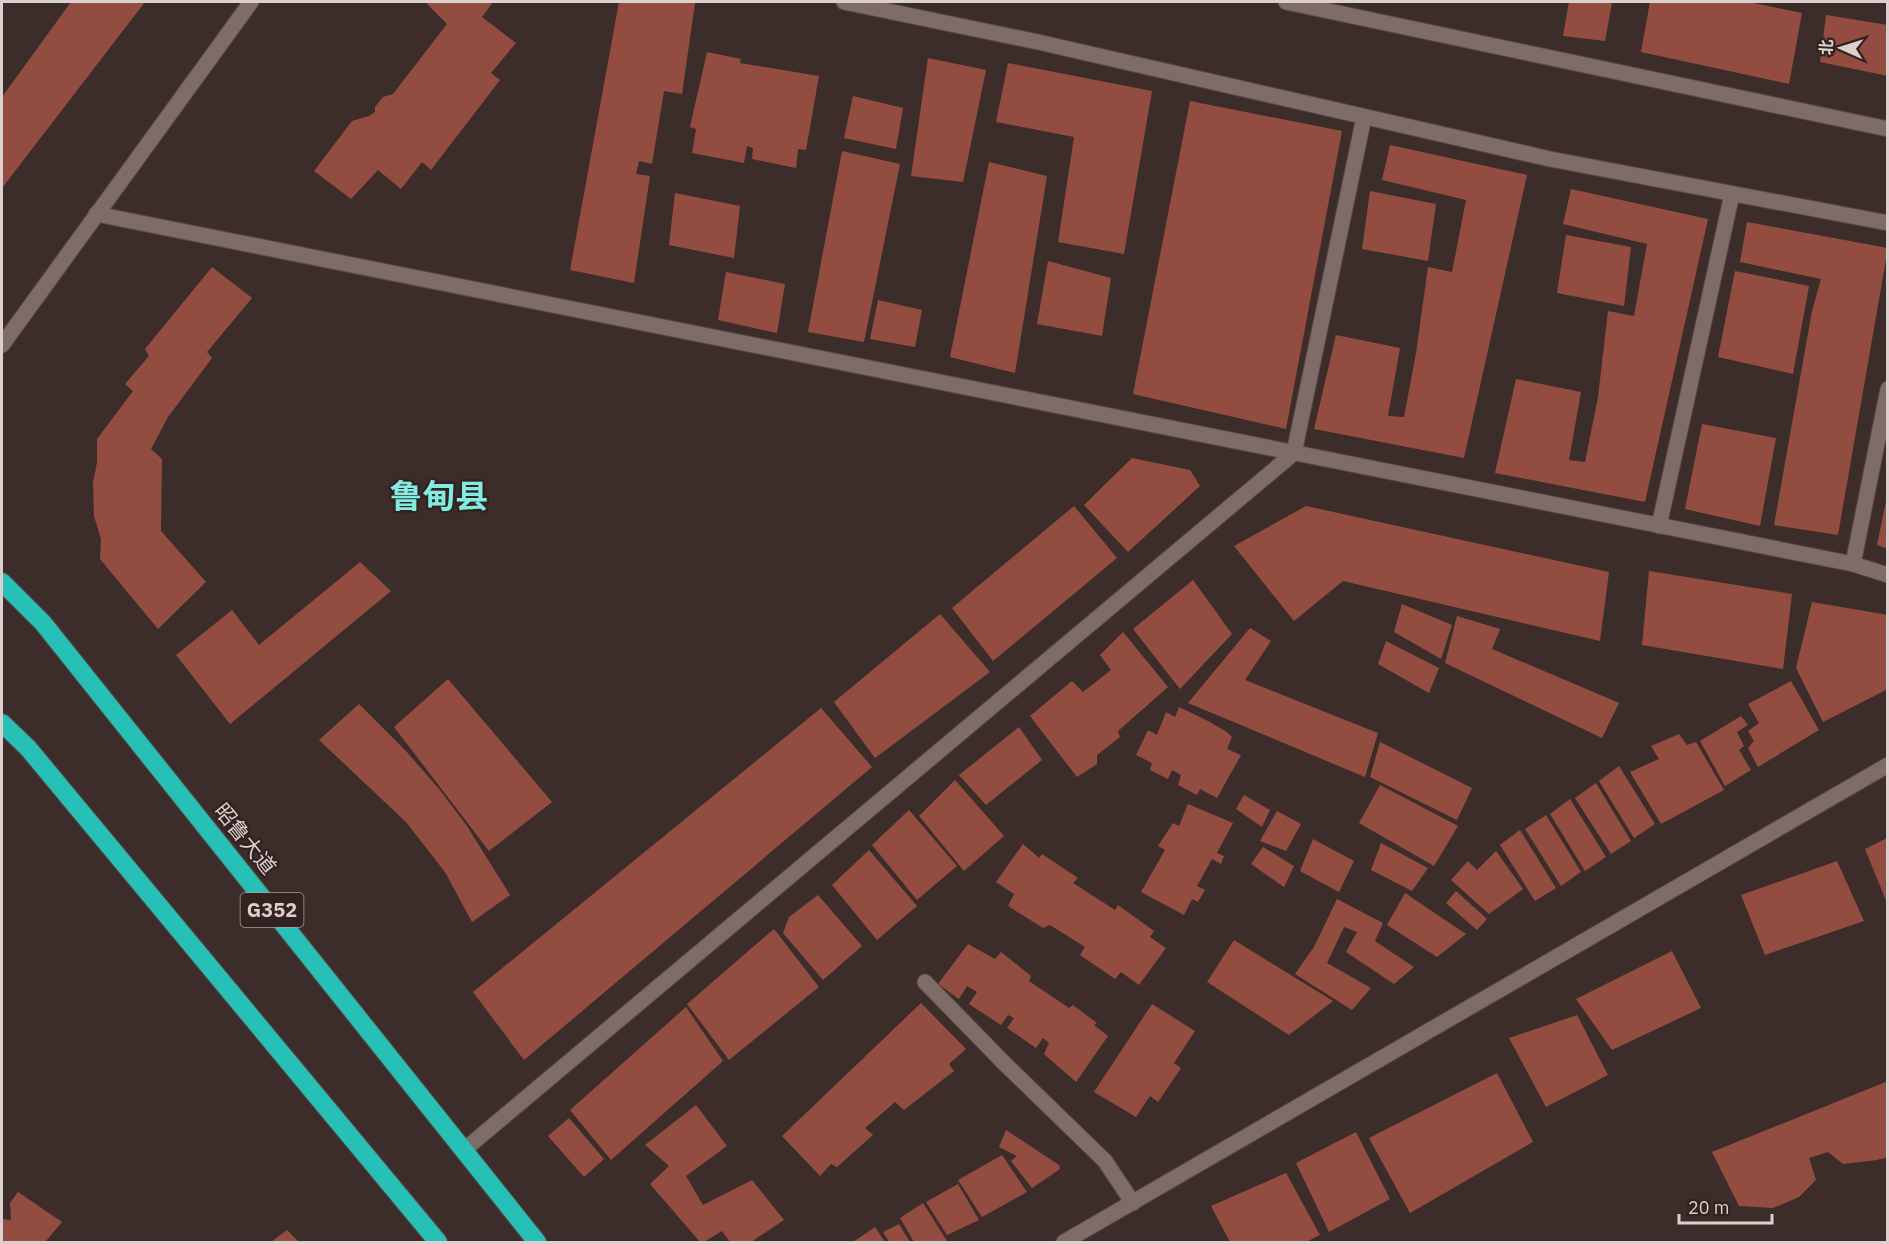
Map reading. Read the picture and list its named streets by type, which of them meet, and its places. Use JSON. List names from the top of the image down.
{
  "streets": {
    "highway": ["昭鲁大道", "G352"]
  },
  "districts": ["鲁甸县"],
  "scale_bar": "20 m",
  "north": "left"
}
